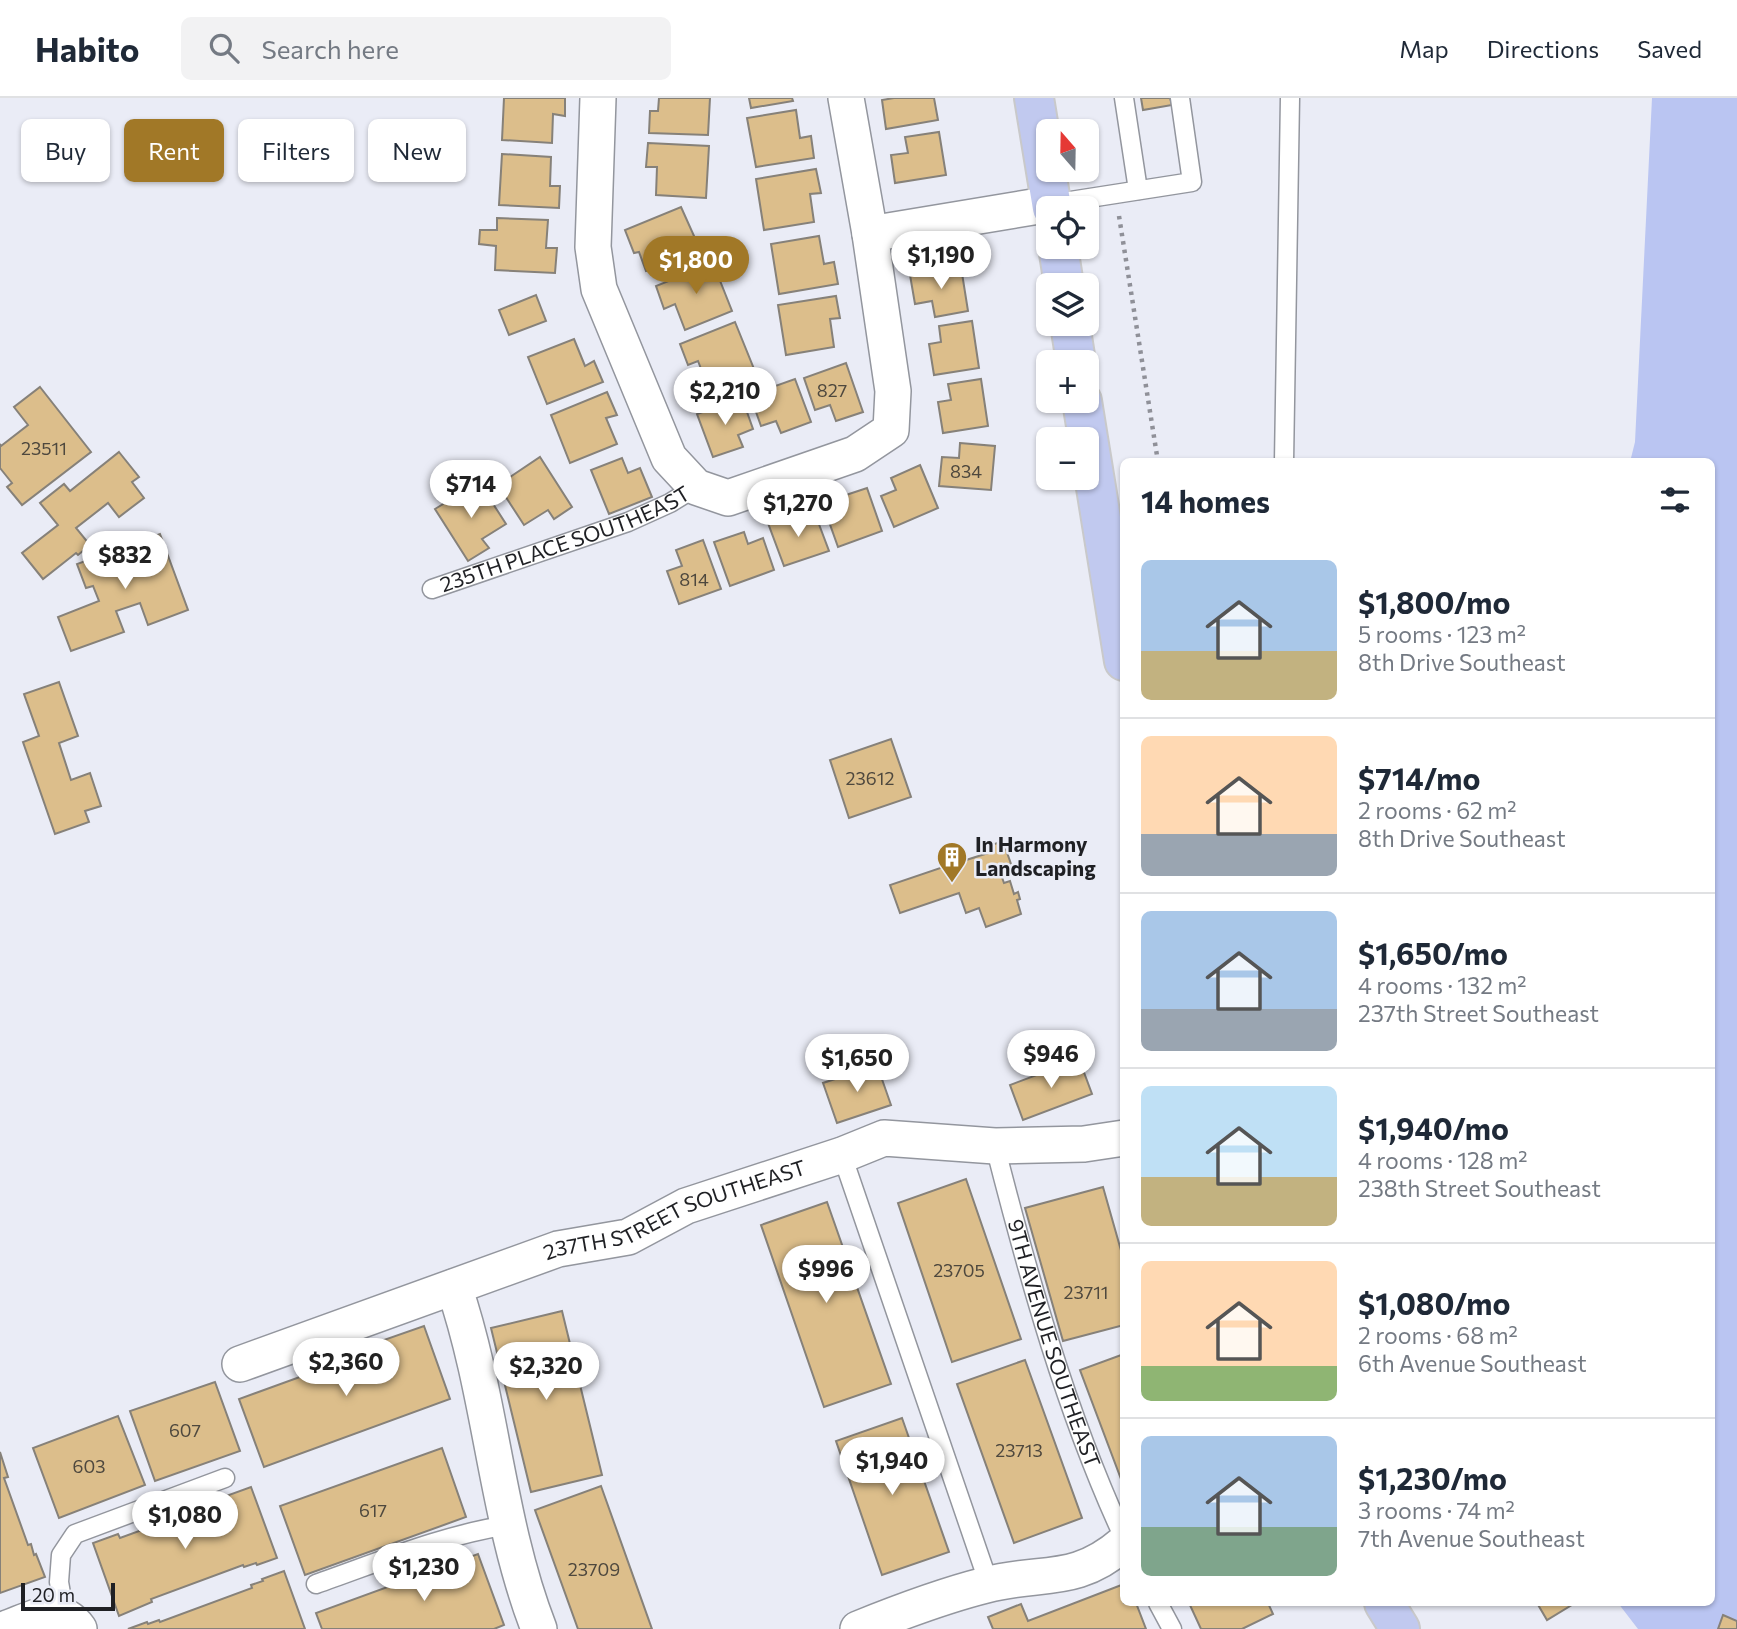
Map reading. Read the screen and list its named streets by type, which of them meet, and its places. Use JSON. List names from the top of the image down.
{
  "streets": {
    "street": ["235TH PLACE SOUTHEAST", "237TH STREET SOUTHEAST"],
    "lane": ["9TH AVENUE SOUTHEAST"]
  },
  "crossings": [
    ["237TH STREET SOUTHEAST", "9TH AVENUE SOUTHEAST"]
  ],
  "places": {
    "building": ["In Harmony Landscaping"]
  },
  "house_numbers": [
    "827",
    "23511",
    "834",
    "814",
    "23612",
    "23705",
    "23711",
    "607",
    "23713",
    "603",
    "617",
    "23709"
  ],
  "scale_bar": "20 m",
  "north": "top",
  "page": {
    "header": "Habito",
    "search": "Search here",
    "nav": ["Map", "Directions", "Saved"],
    "map_buttons": ["+", "−"],
    "chip": [
      "Buy",
      "Rent",
      "Filters",
      "New"
    ],
    "price": [
      "$1,190",
      "$1,800",
      "$2,210",
      "$714",
      "$1,270",
      "$832",
      "$946",
      "$1,650",
      "$996",
      "$2,360",
      "$2,320",
      "$1,940",
      "$1,080",
      "$1,230"
    ],
    "heading": "14 homes",
    "list": [
      {
        "name": "$1,800/mo",
        "note": "5 rooms · 123 m² · 8th Drive Southeast"
      },
      {
        "name": "$714/mo",
        "note": "2 rooms · 62 m² · 8th Drive Southeast"
      },
      {
        "name": "$1,650/mo",
        "note": "4 rooms · 132 m² · 237th Street Southeast"
      },
      {
        "name": "$1,940/mo",
        "note": "4 rooms · 128 m² · 238th Street Southeast"
      },
      {
        "name": "$1,080/mo",
        "note": "2 rooms · 68 m² · 6th Avenue Southeast"
      },
      {
        "name": "$1,230/mo",
        "note": "3 rooms · 74 m² · 7th Avenue Southeast"
      }
    ],
    "scale": "20 m"
  }
}
